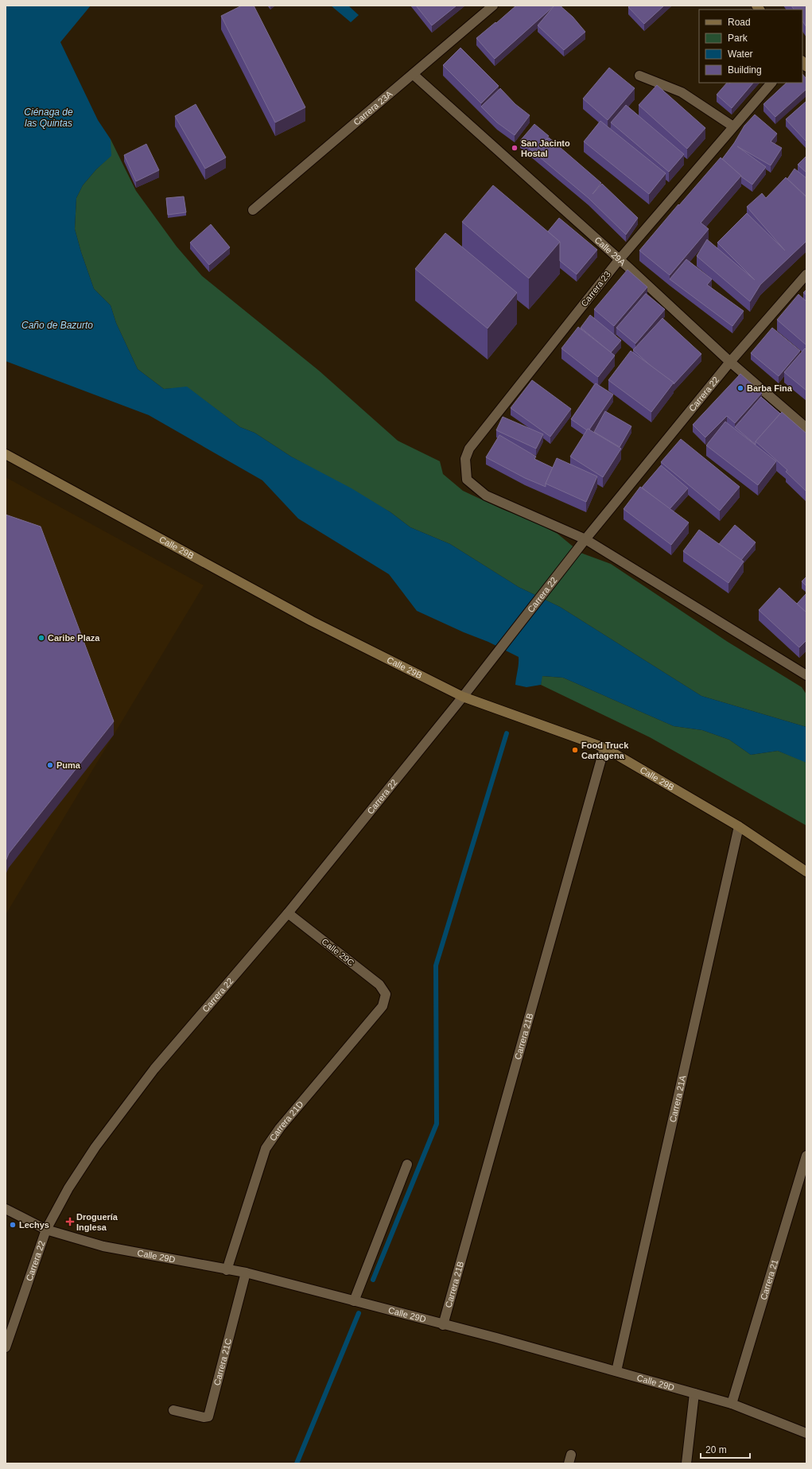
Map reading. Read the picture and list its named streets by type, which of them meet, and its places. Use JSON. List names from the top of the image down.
{
  "streets": {
    "main road": ["Calle 29B"],
    "street": [
      "Carrera 23A",
      "Calle 29A",
      "Carrera 23",
      "Carrera 22",
      "Calle 29C",
      "Carrera 21B",
      "Carrera 21A",
      "Carrera 21D",
      "Calle 29D",
      "Carrera 21",
      "Carrera 21C"
    ]
  },
  "crossings": [
    ["Carrera 23A", "Calle 29A"],
    ["Calle 29A", "Carrera 23"],
    ["Calle 29A", "Carrera 22"],
    ["Carrera 23", "Carrera 22"],
    ["Carrera 22", "Calle 29B"],
    ["Carrera 22", "Calle 29C"],
    ["Carrera 22", "Calle 29D"],
    ["Calle 29B", "Carrera 21B"],
    ["Calle 29B", "Carrera 21A"],
    ["Calle 29C", "Carrera 21D"],
    ["Carrera 21B", "Calle 29D"],
    ["Carrera 21A", "Calle 29D"],
    ["Carrera 21D", "Calle 29D"],
    ["Calle 29D", "Carrera 21"],
    ["Calle 29D", "Carrera 21C"]
  ],
  "water": ["Ciénaga de las Quintas", "Caño de Bazurto"],
  "places": {
    "other": [
      "San Jacinto Hostal",
      "Barba Fina",
      "Caribe Plaza",
      "Food Truck Cartagena",
      "Puma",
      "Lechys"
    ],
    "health": ["Droguería Inglesa"]
  },
  "legend": [
    "Road",
    "Park",
    "Water",
    "Building"
  ],
  "scale_bar": "20 m"
}
